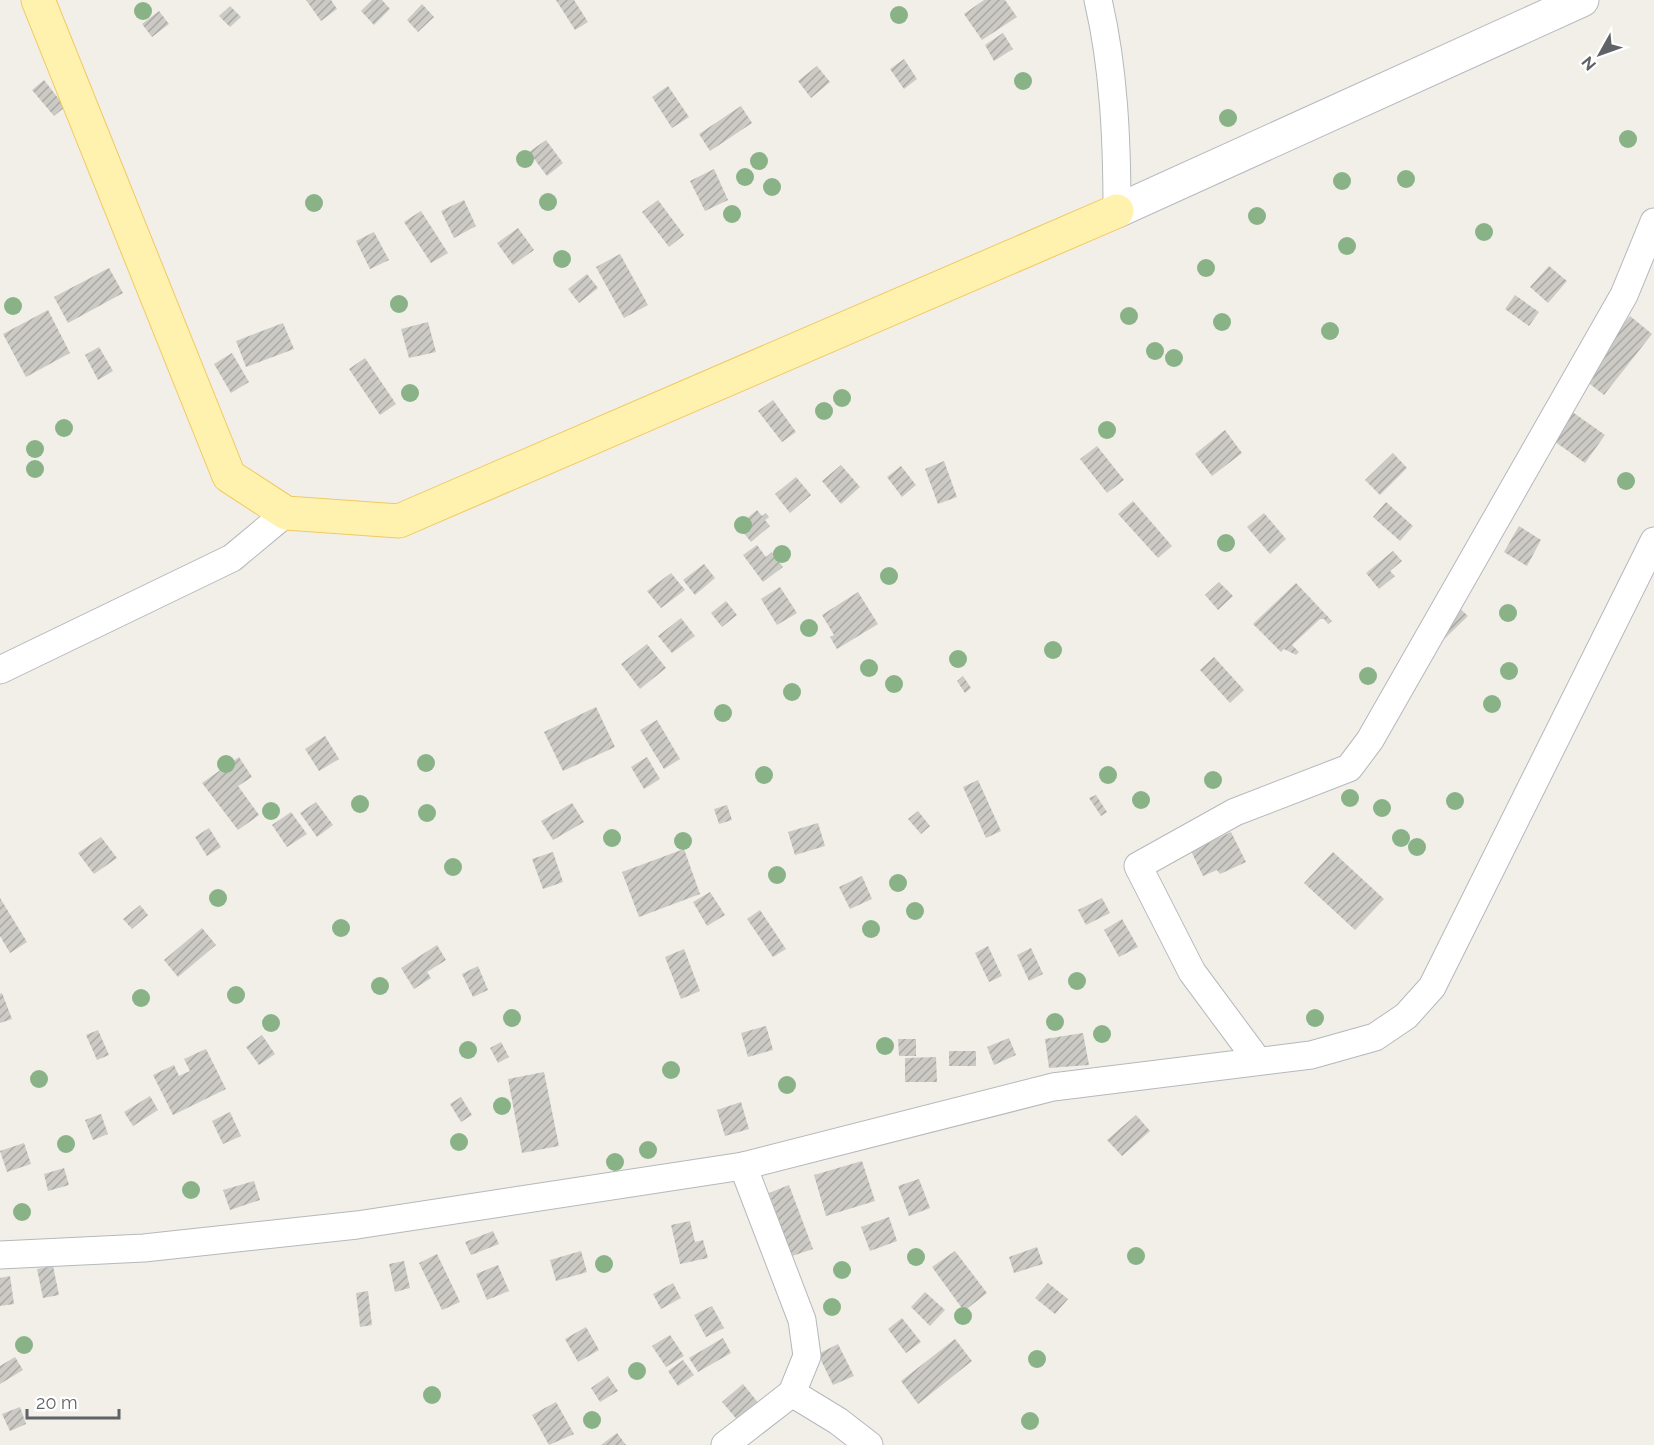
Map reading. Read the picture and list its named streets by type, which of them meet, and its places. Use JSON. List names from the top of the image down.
{
  "scale_bar": "20 m",
  "north": "bottom left"
}
